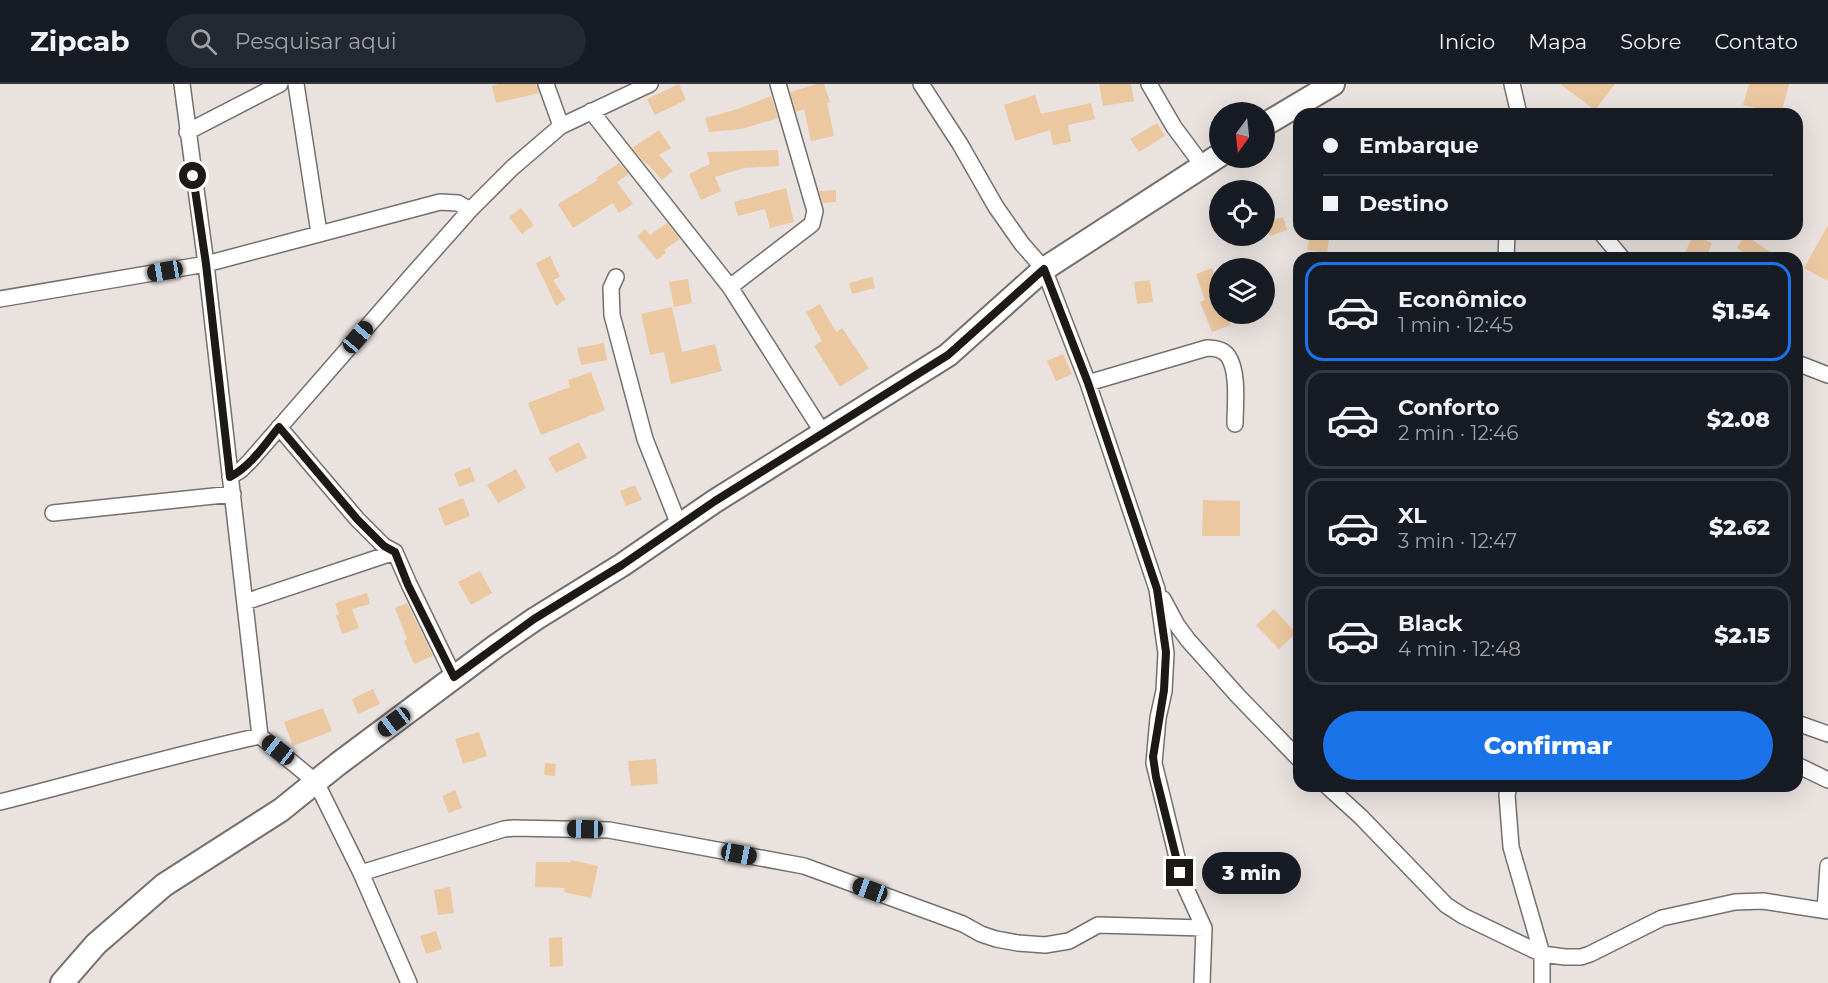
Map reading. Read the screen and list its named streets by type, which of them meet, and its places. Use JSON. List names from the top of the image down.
{
  "north": "bottom",
  "page": {
    "header": "Zipcab",
    "search": "Pesquisar aqui",
    "nav": [
      "Início",
      "Mapa",
      "Sobre",
      "Contato"
    ],
    "banner": ["Embarque", "Destino"],
    "list": [
      {
        "name": "Econômico",
        "note": "1 min · 12:45",
        "value": "$1.54"
      },
      {
        "name": "Conforto",
        "note": "2 min · 12:46",
        "value": "$2.08"
      },
      {
        "name": "XL",
        "note": "3 min · 12:47",
        "value": "$2.62"
      },
      {
        "name": "Black",
        "note": "4 min · 12:48",
        "value": "$2.15"
      }
    ],
    "buttons": "Confirmar",
    "bubble": "3 min"
  }
}
